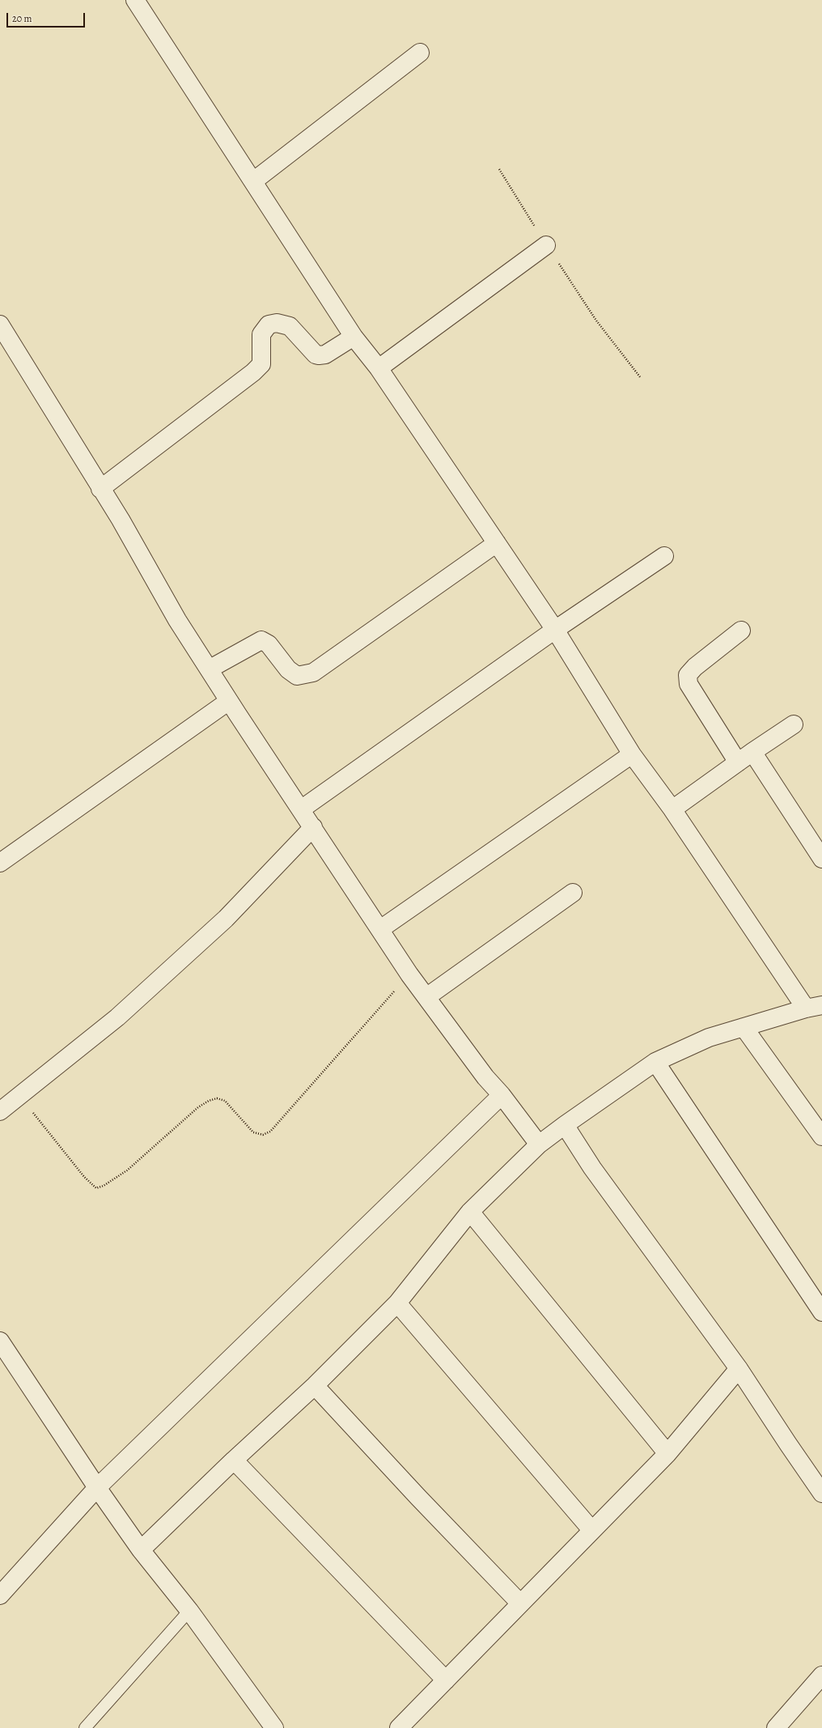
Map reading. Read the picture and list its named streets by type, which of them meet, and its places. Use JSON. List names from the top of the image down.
{
  "scale_bar": "20 m"
}
